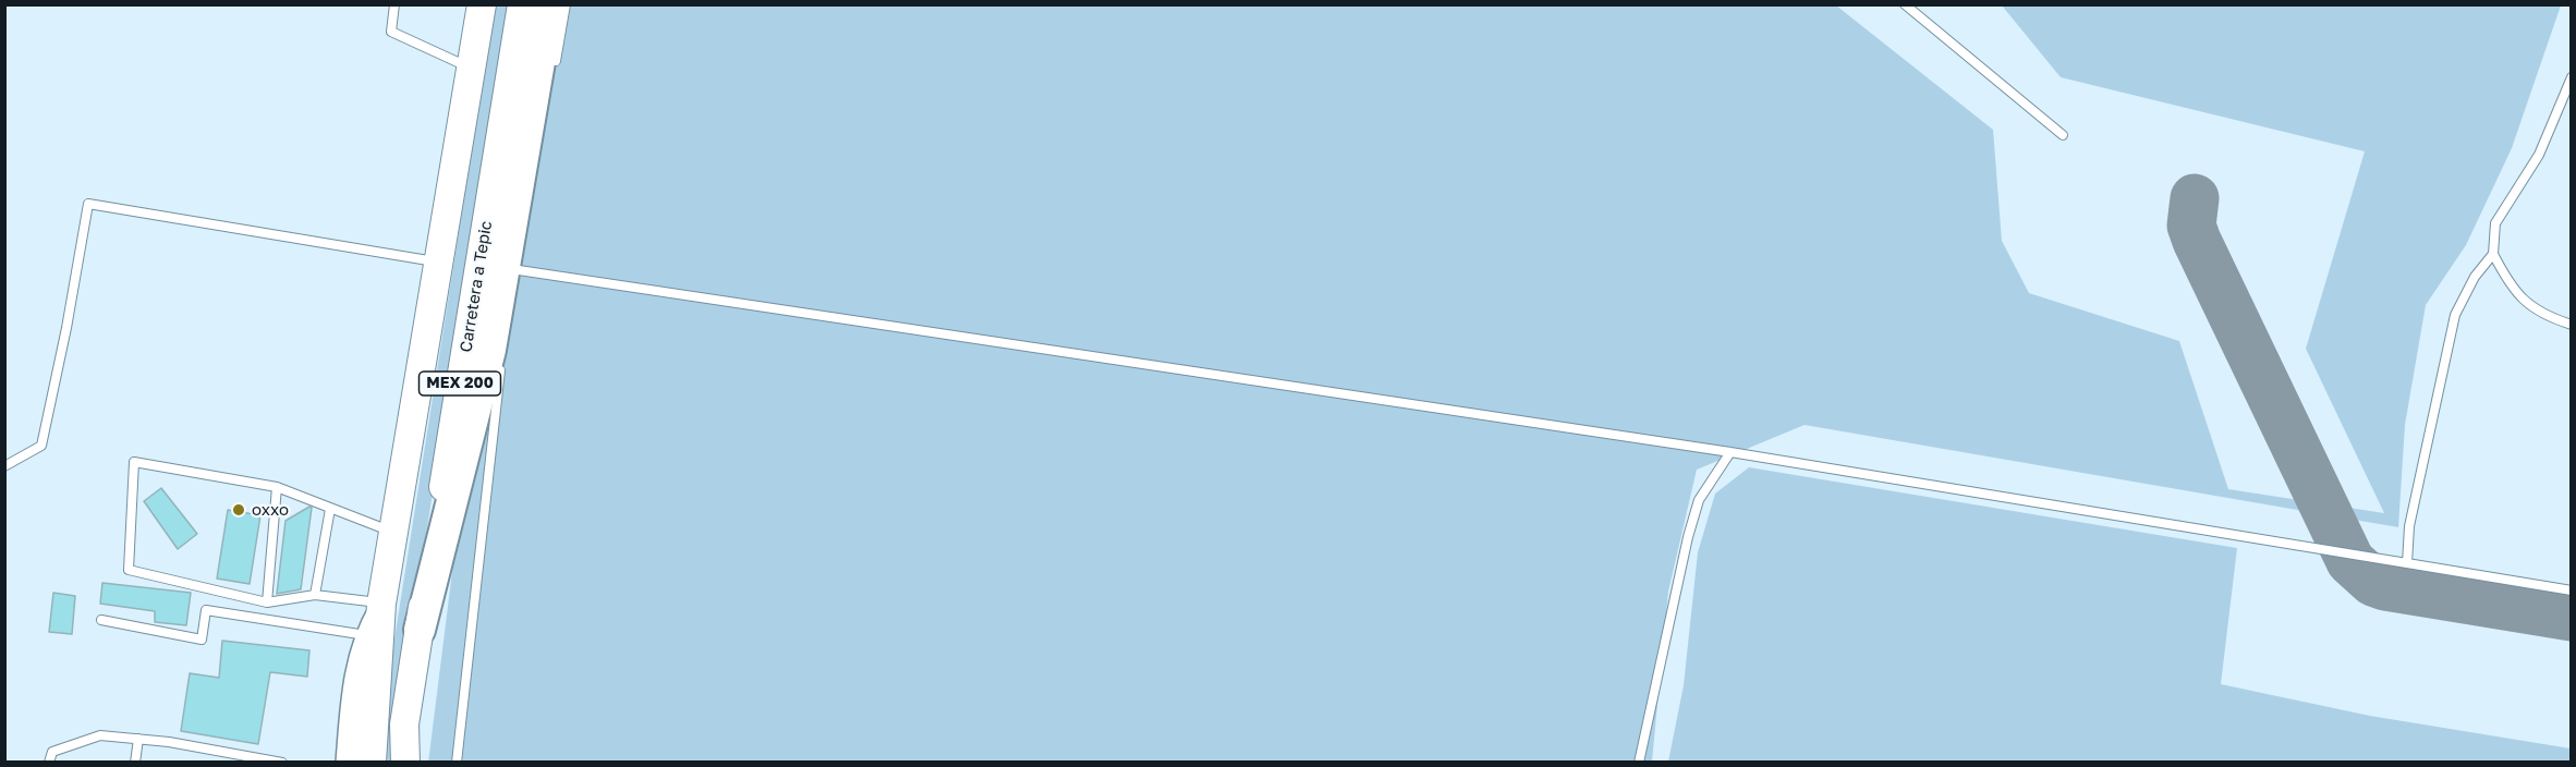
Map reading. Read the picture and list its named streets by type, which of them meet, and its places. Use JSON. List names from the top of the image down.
{
  "streets": {
    "highway": ["Carretera a Tepic", "MEX 200"]
  },
  "places": ["oxxo"]
}
